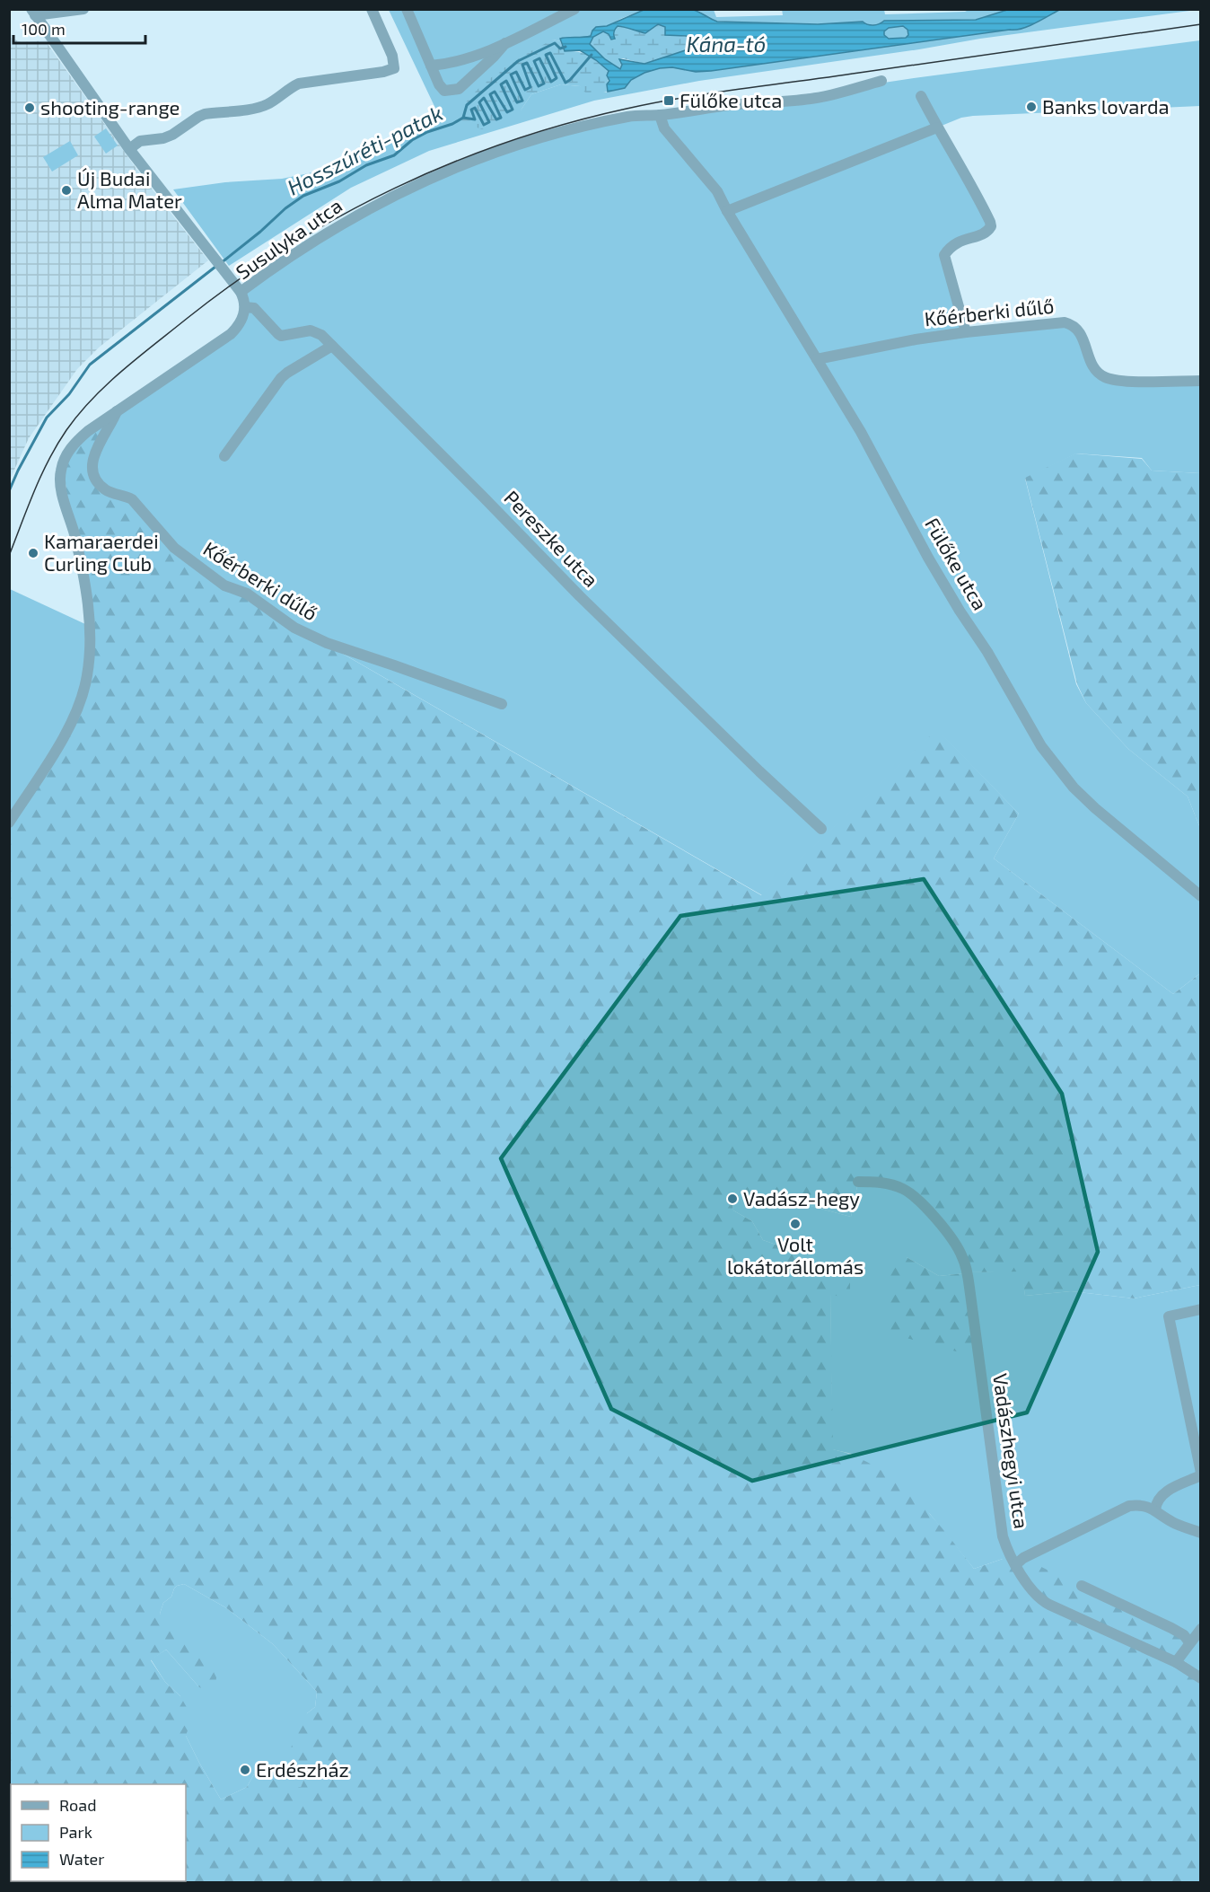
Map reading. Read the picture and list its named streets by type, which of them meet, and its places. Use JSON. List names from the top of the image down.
{
  "streets": {
    "street": [
      "Susulyka utca",
      "Kőérberki dűlő",
      "Pereszke utca",
      "Fülőke utca",
      "Vadászhegyi utca"
    ]
  },
  "crossings": [
    ["Susulyka utca", "Kőérberki dűlő"],
    ["Susulyka utca", "Pereszke utca"],
    ["Susulyka utca", "Fülőke utca"],
    ["Kőérberki dűlő", "Fülőke utca"]
  ],
  "water": ["Kána-tó", "Hosszúréti-patak"],
  "places": {
    "transit": ["Fülőke utca"],
    "other": [
      "Banks lovarda",
      "shooting-range",
      "Új Budai Alma Mater",
      "Kamaraerdei Curling Club",
      "Vadász-hegy",
      "Volt lokátorállomás",
      "Erdészház"
    ]
  },
  "legend": ["Road", "Park", "Water"],
  "scale_bar": "100 m"
}
